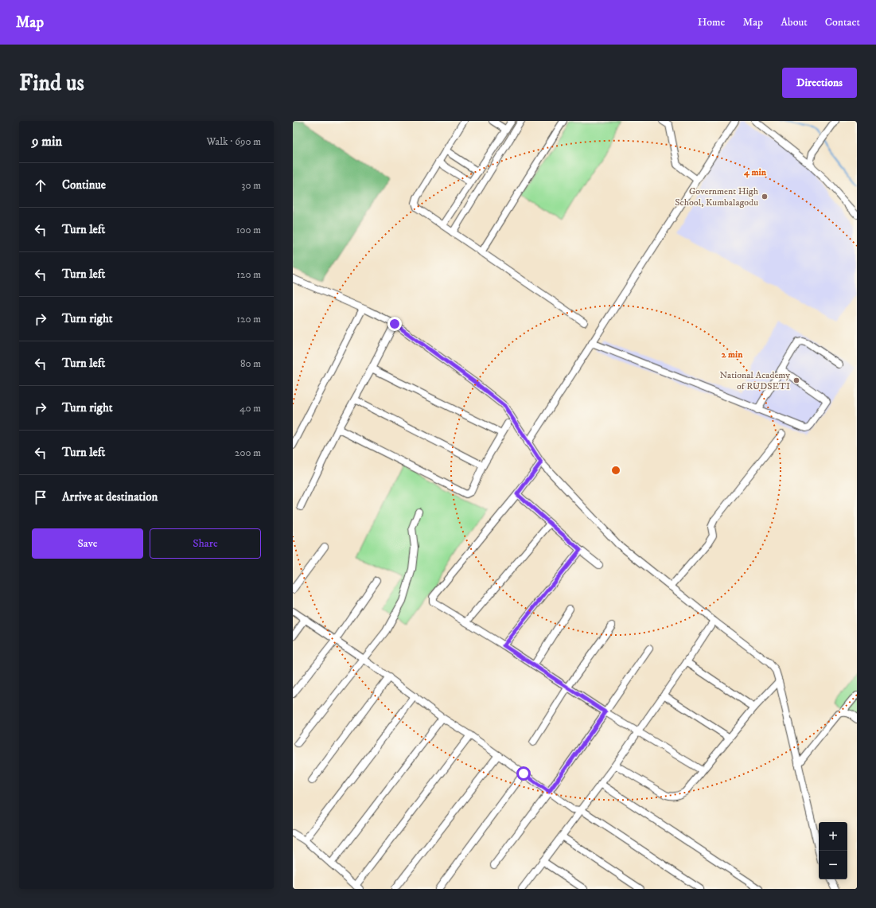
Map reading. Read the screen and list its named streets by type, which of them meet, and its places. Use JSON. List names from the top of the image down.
{
  "places": ["Government High School, Kumbalagodu", "National Academy of RUDSETI"],
  "page": {
    "header": "Map",
    "nav": [
      "Home",
      "Map",
      "About",
      "Contact"
    ],
    "buttons": [
      "Directions",
      ["Save", "Share"]
    ],
    "title": "Find us",
    "heading": ["9 min", "Walk · 690 m"],
    "list": [
      ["Continue", "30 m"],
      ["Turn left", "100 m"],
      ["Turn left", "120 m"],
      ["Turn right", "120 m"],
      ["Turn left", "80 m"],
      ["Turn right", "40 m"],
      ["Turn left", "200 m"],
      "Arrive at destination"
    ],
    "map_buttons": ["+", "−"]
  },
  "rings": ["4 min", "2 min"]
}
